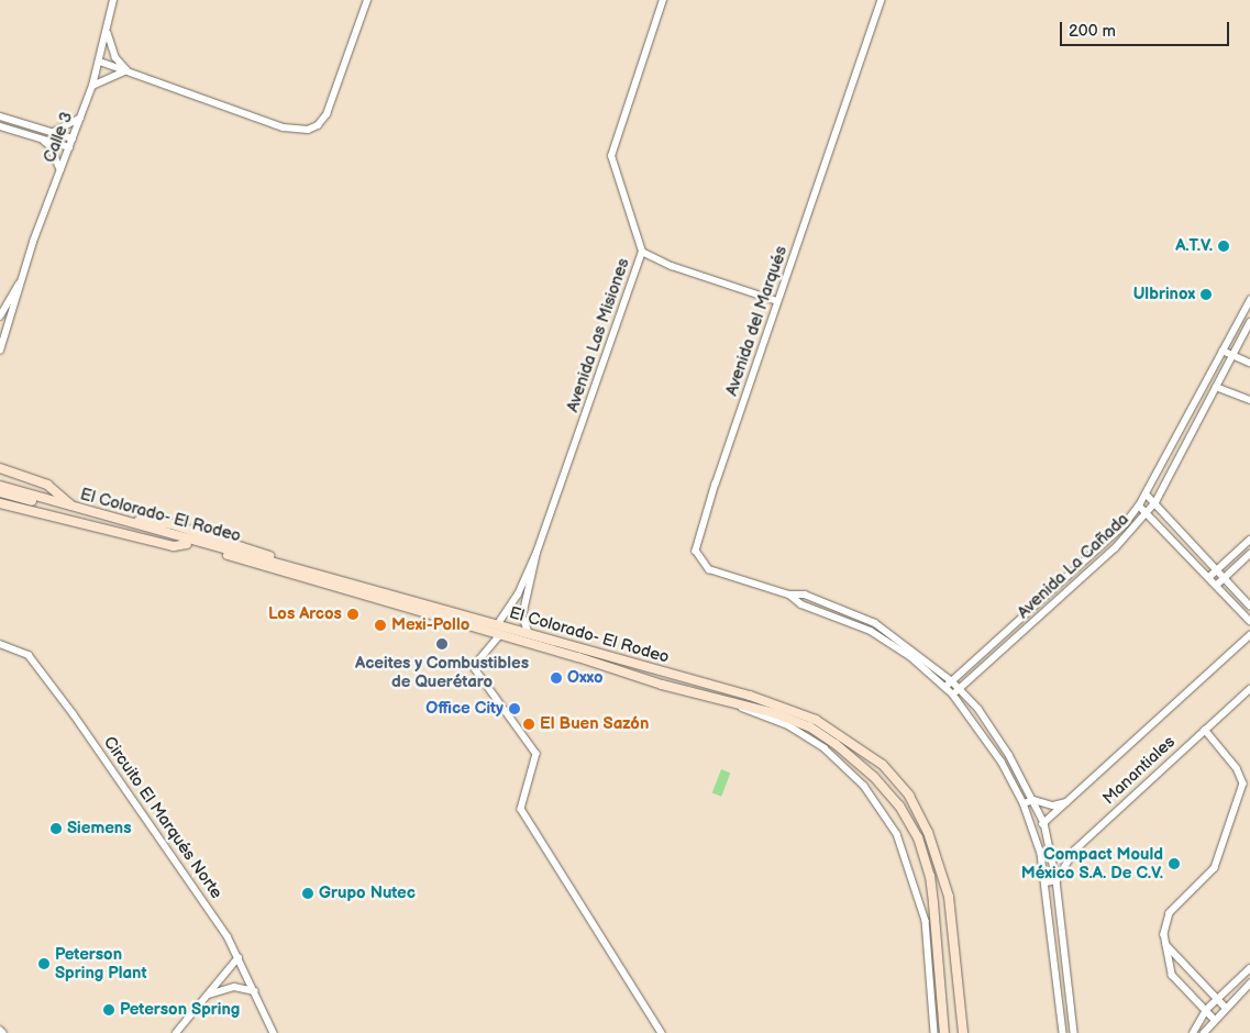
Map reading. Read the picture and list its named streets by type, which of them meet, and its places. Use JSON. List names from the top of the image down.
{
  "streets": {
    "main road": ["El Colorado- El Rodeo"],
    "street": [
      "Calle 3",
      "Avenida del Marqués",
      "Avenida Las Misiones",
      "Avenida La Cañada",
      "Manantiales",
      "Circuito El Marqués Norte"
    ]
  },
  "crossings": [
    ["Avenida del Marqués", "Avenida La Cañada"],
    ["Avenida del Marqués", "Manantiales"],
    ["Avenida Las Misiones", "El Colorado- El Rodeo"]
  ],
  "places": [
    "A.T.V.",
    "Ulbrinox",
    "Los Arcos",
    "Mexi-Pollo",
    "Aceites y Combustibles de Querétaro",
    "Oxxo",
    "Office City",
    "El Buen Sazón",
    "Siemens",
    "Compact Mould México S.A. De C.V.",
    "Grupo Nutec",
    "Peterson Spring Plant",
    "Peterson Spring"
  ],
  "scale_bar": "200 m"
}
